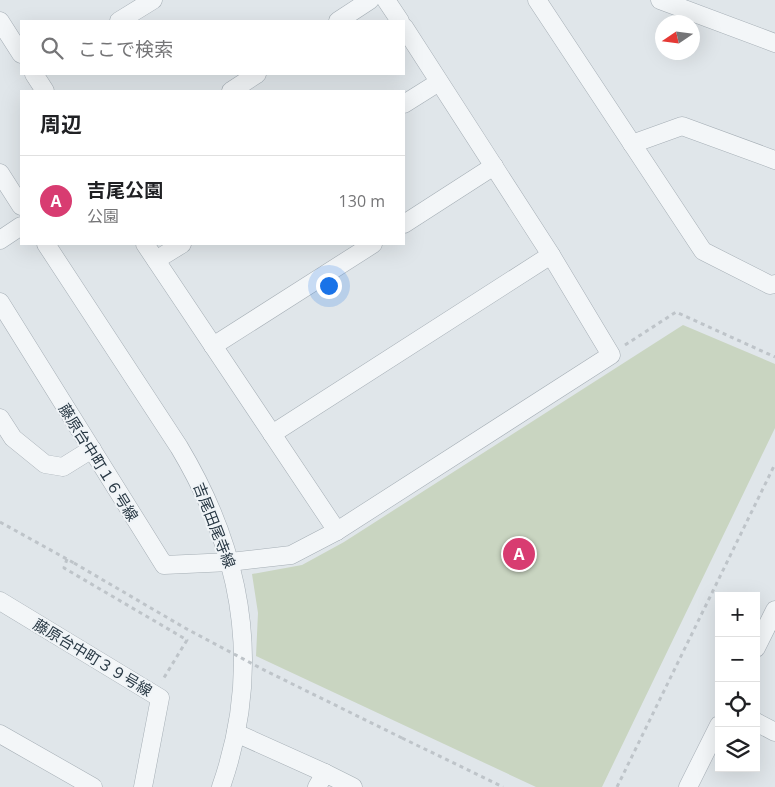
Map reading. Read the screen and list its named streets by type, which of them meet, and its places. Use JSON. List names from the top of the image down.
{
  "streets": {
    "street": ["藤原台中町１６号線", "吉尾田尾寺線", "藤原台中町３９号線"]
  },
  "crossings": [
    ["藤原台中町１６号線", "吉尾田尾寺線"]
  ],
  "north": "left",
  "page": {
    "search": "ここで検索",
    "heading": "周辺",
    "list": [
      {
        "mark": "A",
        "name": "吉尾公園",
        "note": "公園",
        "value": "130 m"
      }
    ],
    "pins": "A",
    "map_buttons": ["+", "−"]
  }
}
